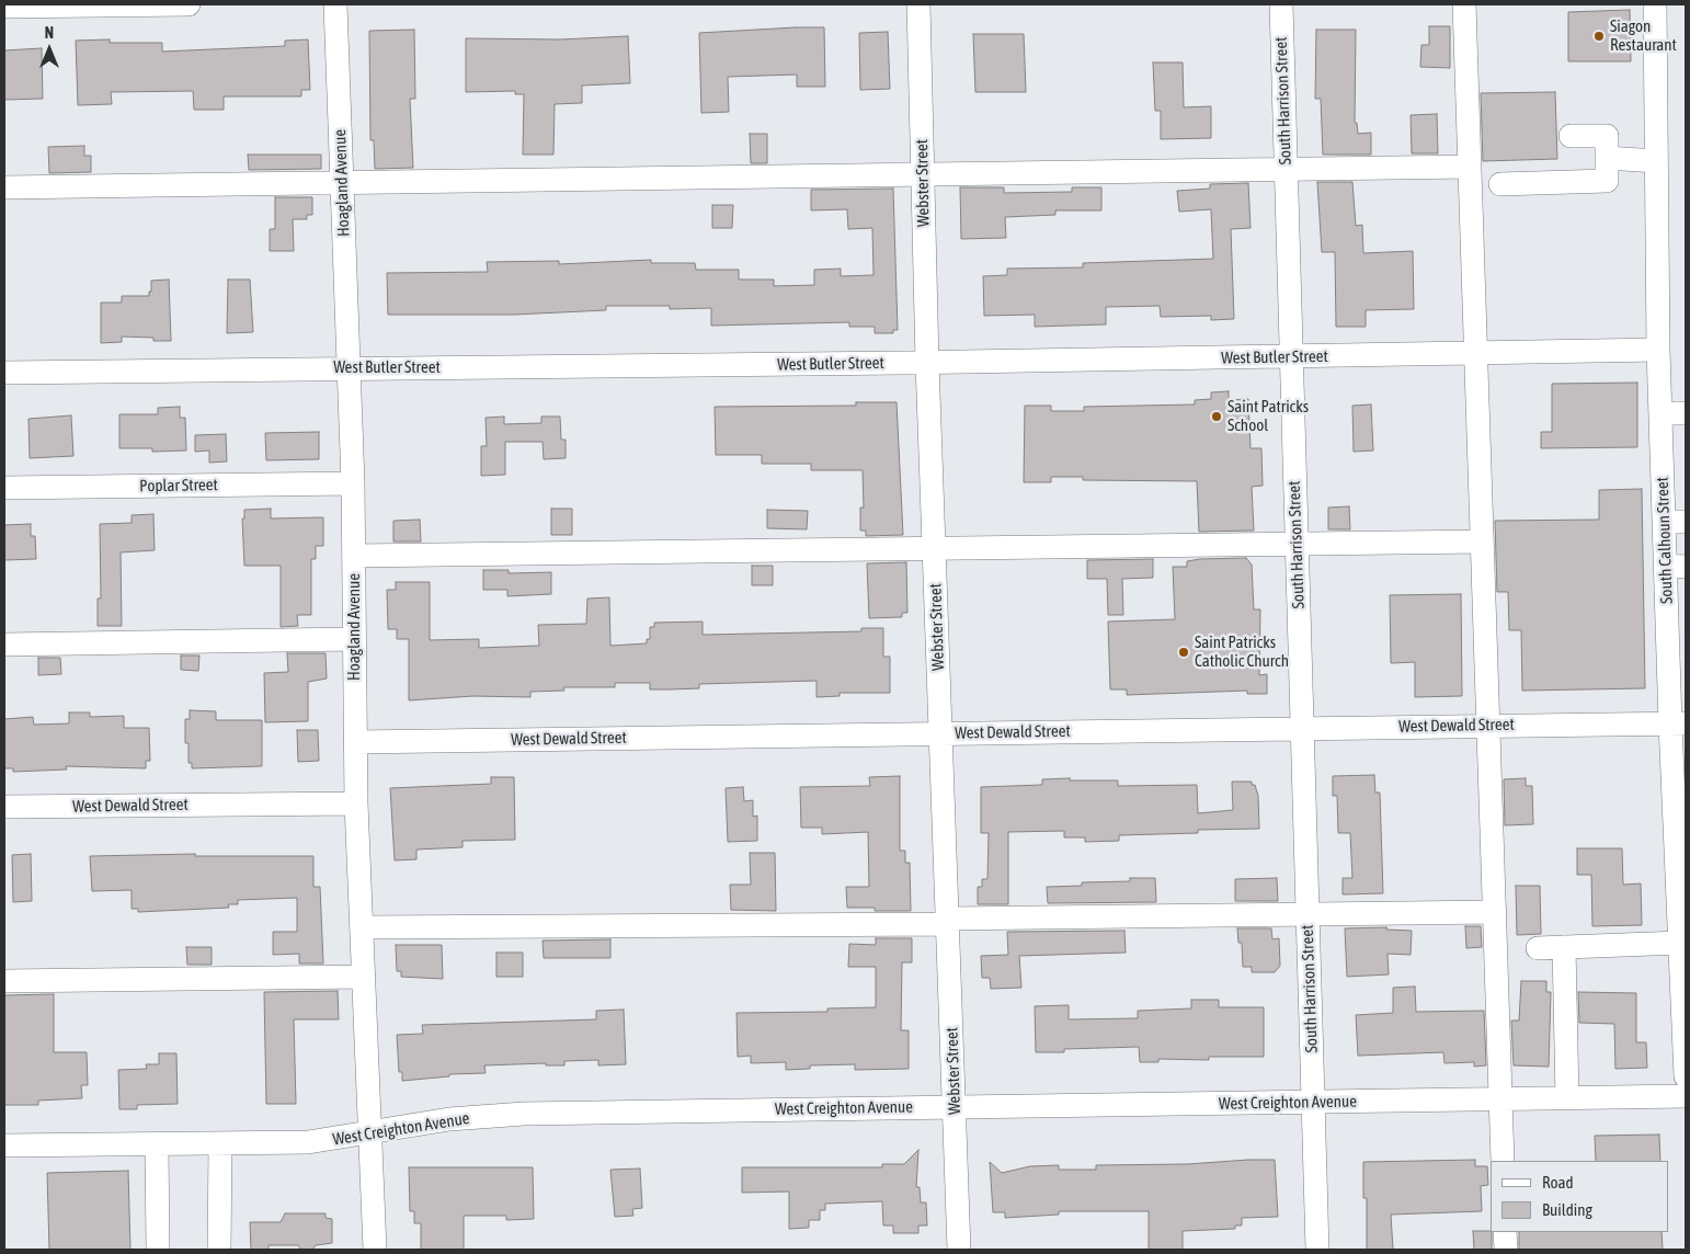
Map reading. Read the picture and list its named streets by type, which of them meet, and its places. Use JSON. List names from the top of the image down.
{
  "streets": {
    "street": [
      "South Harrison Street",
      "Hoagland Avenue",
      "Webster Street",
      "West Butler Street",
      "Poplar Street",
      "South Calhoun Street",
      "West Dewald Street",
      "West Creighton Avenue"
    ]
  },
  "crossings": [
    ["South Harrison Street", "West Butler Street"],
    ["South Harrison Street", "West Dewald Street"],
    ["South Harrison Street", "West Creighton Avenue"],
    ["Hoagland Avenue", "West Butler Street"],
    ["Hoagland Avenue", "Poplar Street"],
    ["Hoagland Avenue", "West Dewald Street"],
    ["Hoagland Avenue", "West Creighton Avenue"],
    ["Webster Street", "West Butler Street"],
    ["Webster Street", "West Dewald Street"],
    ["Webster Street", "West Creighton Avenue"],
    ["West Butler Street", "South Calhoun Street"],
    ["South Calhoun Street", "West Dewald Street"]
  ],
  "places": ["Siagon Restaurant", "Saint Patricks School", "Saint Patricks Catholic Church"],
  "legend": ["Road", "Building"],
  "north": "top"
}
